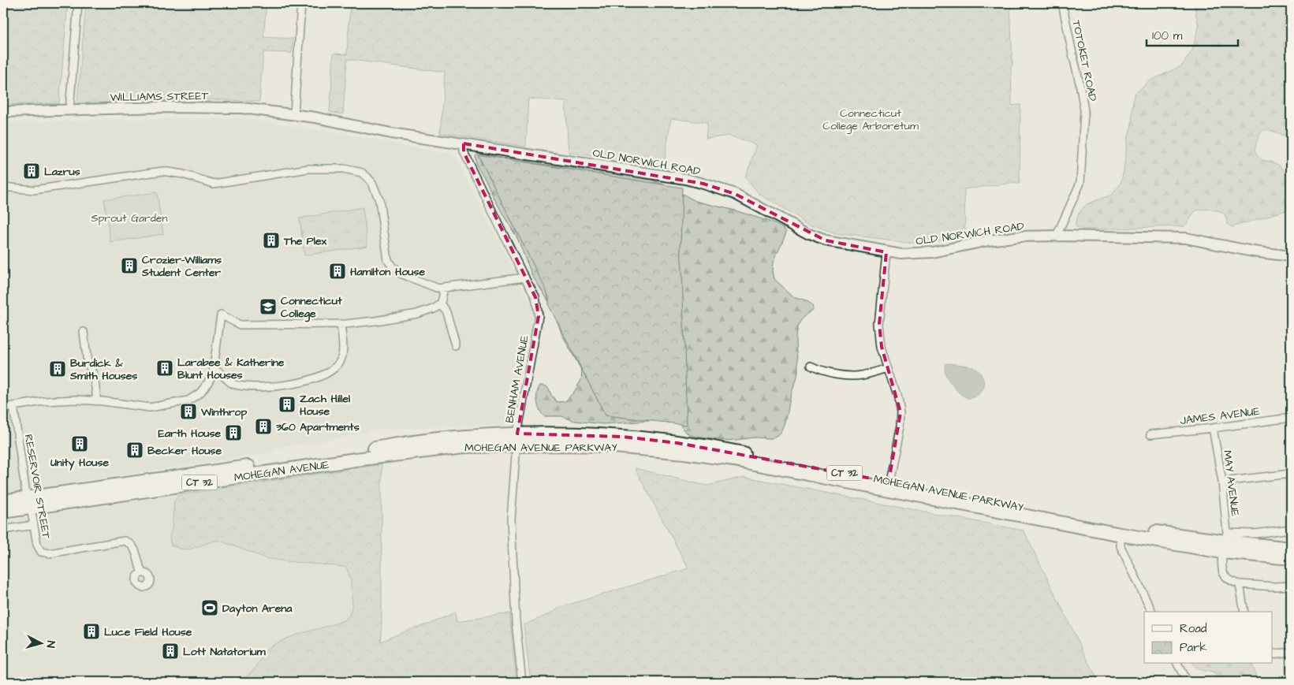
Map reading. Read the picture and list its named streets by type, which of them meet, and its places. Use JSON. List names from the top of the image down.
{
  "streets": {
    "highway": ["MOHEGAN AVENUE PARKWAY", "MOHEGAN AVENUE", "CT 32"],
    "street": [
      "TOTOKET ROAD",
      "WILLIAMS STREET",
      "OLD NORWICH ROAD",
      "BENHAM AVENUE",
      "JAMES AVENUE",
      "MAY AVENUE",
      "RESERVOIR STREET"
    ]
  },
  "crossings": [
    ["TOTOKET ROAD", "OLD NORWICH ROAD"],
    ["WILLIAMS STREET", "OLD NORWICH ROAD"],
    ["OLD NORWICH ROAD", "BENHAM AVENUE"],
    ["BENHAM AVENUE", "MOHEGAN AVENUE PARKWAY"],
    ["JAMES AVENUE", "MAY AVENUE"],
    ["MOHEGAN AVENUE PARKWAY", "MOHEGAN AVENUE"],
    ["MOHEGAN AVENUE PARKWAY", "MAY AVENUE"],
    ["MOHEGAN AVENUE", "RESERVOIR STREET"]
  ],
  "parks": ["Connecticut College Arboretum", "Sprout Garden"],
  "places": {
    "building": [
      "Lazrus",
      "The Plex",
      "Crozier-Williams Student Center",
      "Hamilton House",
      "Larabee & Katherine Blunt Houses",
      "Burdick & Smith Houses",
      "Zach Hillel House",
      "Winthrop",
      "360 Apartments",
      "Earth House",
      "Unity House",
      "Becker House",
      "Luce Field House",
      "Lott Natatorium"
    ],
    "school or university": ["Connecticut College"],
    "sports": ["Dayton Arena"]
  },
  "legend": ["Road", "Park"],
  "scale_bar": "100 m",
  "north": "right"
}
